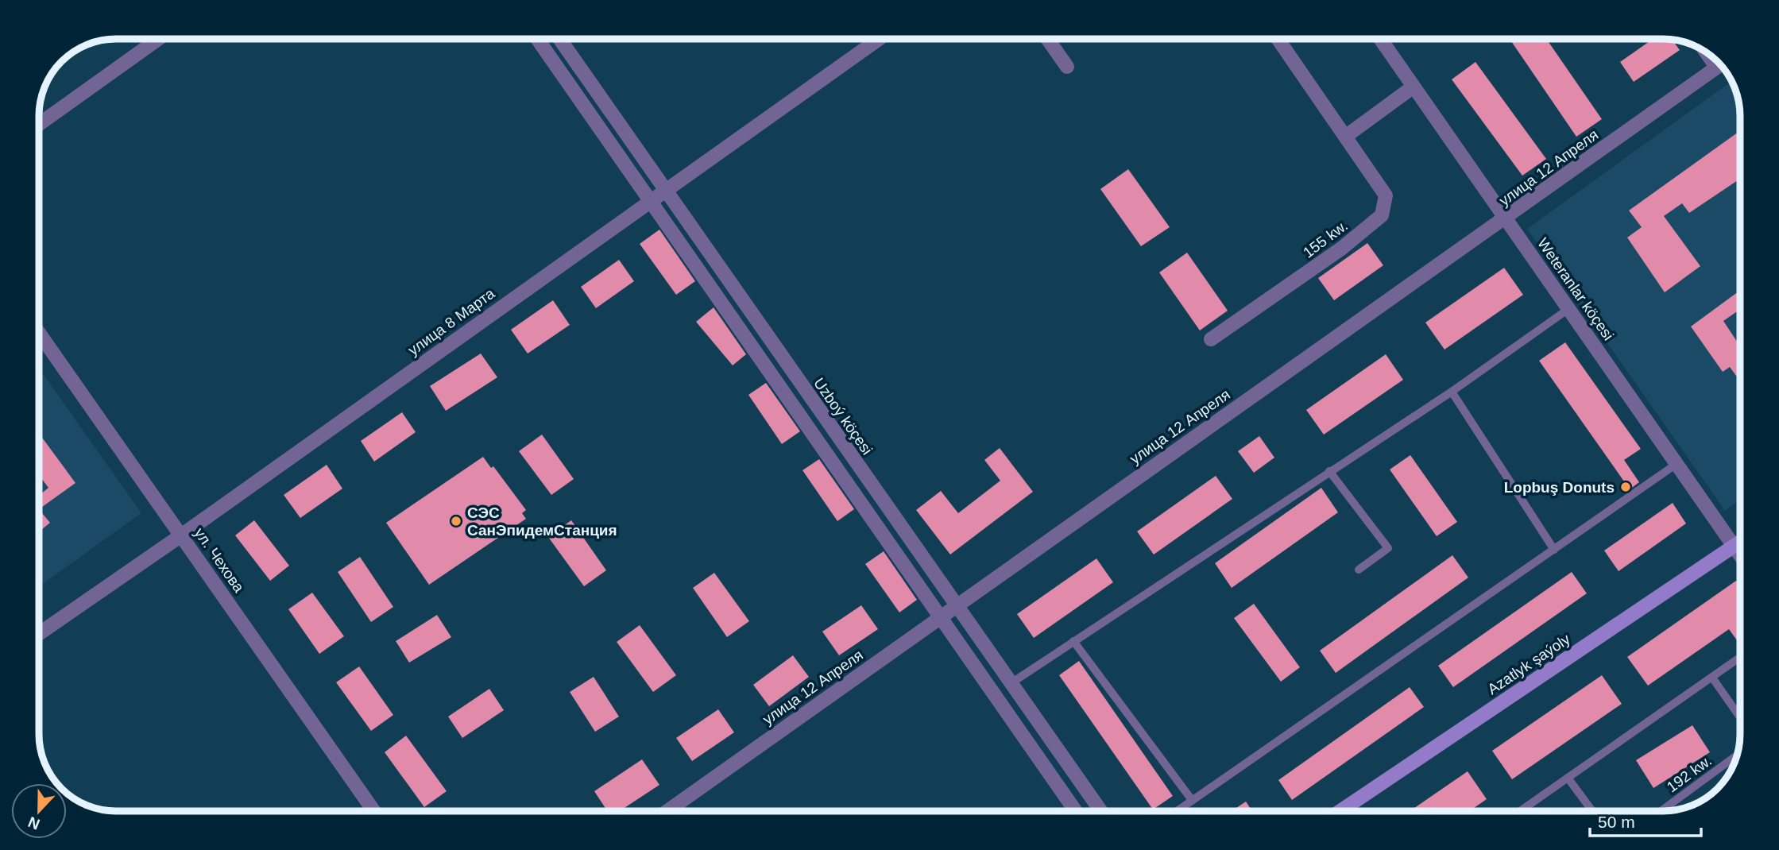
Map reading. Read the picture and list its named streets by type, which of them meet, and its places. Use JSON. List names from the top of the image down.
{
  "streets": {
    "main road": ["Azatlyk şaýoly"],
    "street": [
      "улица 12 Апреля",
      "155 kw.",
      "Weteranlar köçesi",
      "улица 8 Марта",
      "Uzboý köçesi",
      "ул. Чехова"
    ],
    "lane": ["192 kw."]
  },
  "crossings": [
    ["улица 12 Апреля", "Weteranlar köçesi"],
    ["улица 12 Апреля", "Uzboý köçesi"],
    ["Weteranlar köçesi", "Azatlyk şaýoly"],
    ["улица 8 Марта", "Uzboý köçesi"],
    ["улица 8 Марта", "ул. Чехова"]
  ],
  "places": ["Lopbuş Donuts", "СЭС СанЭпидемСтанция"],
  "scale_bar": "50 m",
  "north": "bottom"
}
